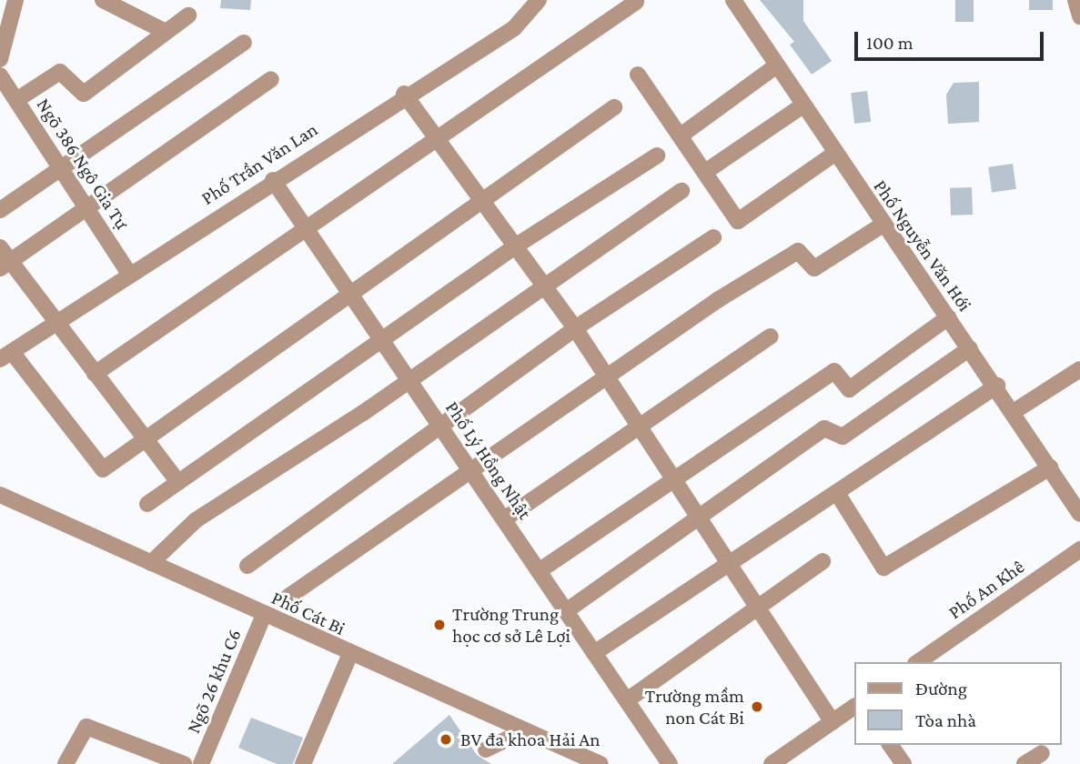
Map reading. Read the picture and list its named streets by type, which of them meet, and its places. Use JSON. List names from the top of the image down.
{
  "streets": {
    "street": [
      "Ngõ 386 Ngô Gia Tự",
      "Phố Trần Văn Lan",
      "Phố Nguyễn Văn Hới",
      "Phố Lý Hồng Nhật",
      "Phố An Khê",
      "Phố Cát Bi",
      "Ngõ 26 khu C6"
    ]
  },
  "crossings": [
    ["Ngõ 386 Ngô Gia Tự", "Phố Trần Văn Lan"],
    ["Phố Trần Văn Lan", "Phố Lý Hồng Nhật"],
    ["Phố Cát Bi", "Ngõ 26 khu C6"]
  ],
  "places": ["Trường Trung học cơ sở Lê Lợi", "Trường mầm non Cát Bi", "BV đa khoa Hải An"],
  "legend": ["Đường", "Tòa nhà"],
  "scale_bar": "100 m"
}
